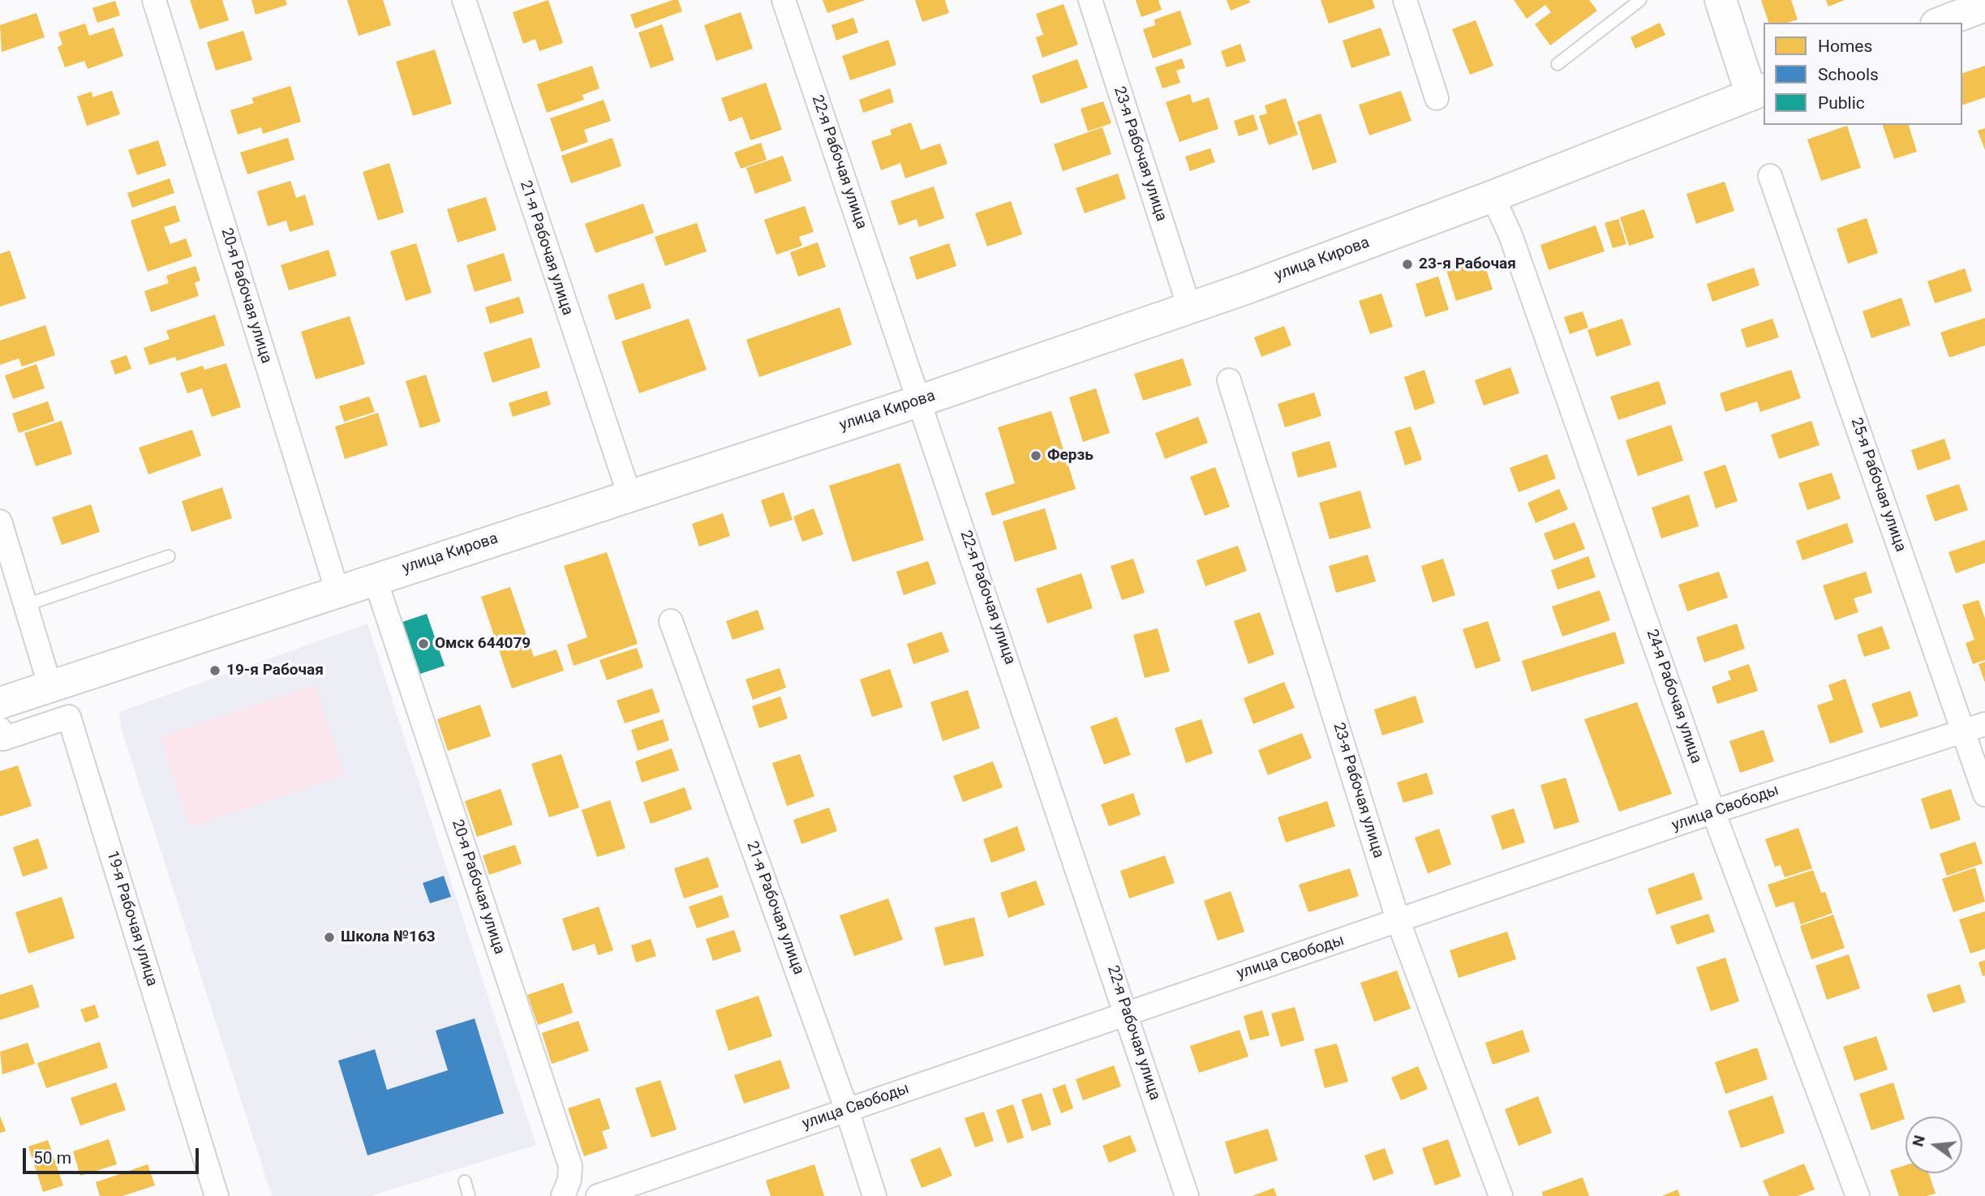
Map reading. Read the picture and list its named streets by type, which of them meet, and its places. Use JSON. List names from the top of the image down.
{
  "streets": {
    "main road": ["улица Кирова"],
    "street": [
      "23-я Рабочая улица",
      "22-я Рабочая улица",
      "21-я Рабочая улица",
      "20-я Рабочая улица",
      "25-я Рабочая улица",
      "24-я Рабочая улица",
      "улица Свободы",
      "19-я Рабочая улица"
    ]
  },
  "crossings": [
    ["23-я Рабочая улица", "улица Кирова"],
    ["23-я Рабочая улица", "улица Свободы"],
    ["22-я Рабочая улица", "улица Кирова"],
    ["22-я Рабочая улица", "улица Свободы"],
    ["21-я Рабочая улица", "улица Кирова"],
    ["21-я Рабочая улица", "улица Свободы"],
    ["улица Кирова", "20-я Рабочая улица"],
    ["улица Кирова", "24-я Рабочая улица"],
    ["25-я Рабочая улица", "улица Свободы"],
    ["24-я Рабочая улица", "улица Свободы"]
  ],
  "places": [
    "23-я Рабочая",
    "Ферзь",
    "Омск 644079",
    "19-я Рабочая",
    "Школа №163"
  ],
  "legend": ["Homes", "Schools", "Public"],
  "scale_bar": "50 m",
  "north": "left"
}
